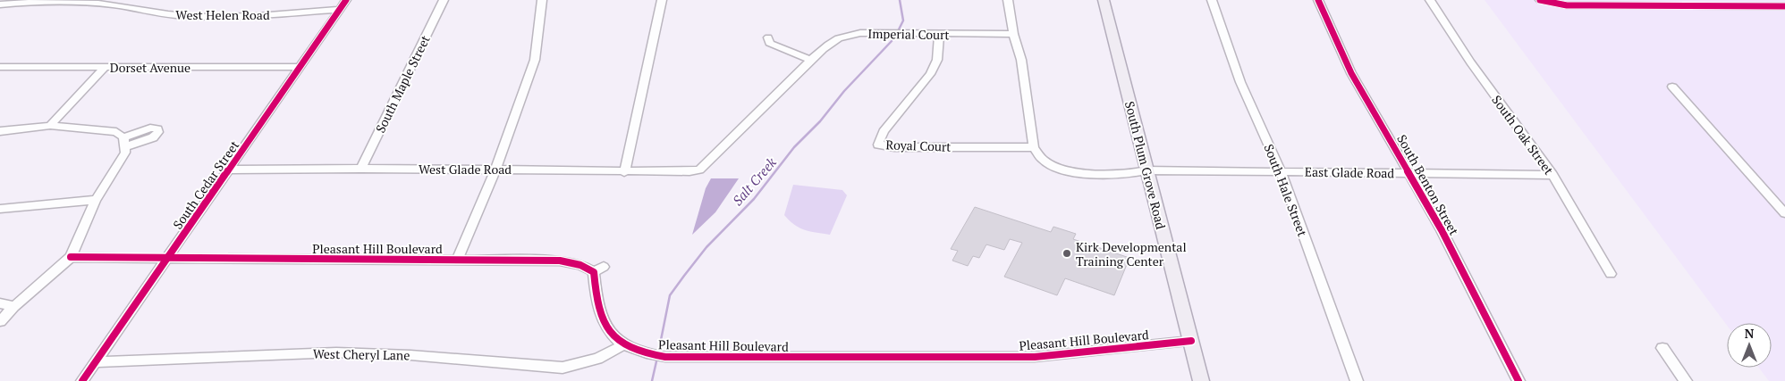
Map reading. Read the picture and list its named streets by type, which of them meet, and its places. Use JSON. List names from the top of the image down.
{
  "streets": {
    "main road": ["South Plum Grove Road"],
    "street": [
      "West Helen Road",
      "Imperial Court",
      "Dorset Avenue",
      "South Maple Street",
      "South Oak Street",
      "Royal Court",
      "West Glade Road",
      "East Glade Road",
      "South Cedar Street",
      "South Benton Street",
      "South Hale Street",
      "Pleasant Hill Boulevard",
      "West Cheryl Lane"
    ]
  },
  "crossings": [
    ["West Helen Road", "South Cedar Street"],
    ["Imperial Court", "Royal Court"],
    ["Imperial Court", "West Glade Road"],
    ["Dorset Avenue", "South Cedar Street"],
    ["South Maple Street", "West Glade Road"],
    ["South Oak Street", "East Glade Road"],
    ["South Plum Grove Road", "East Glade Road"],
    ["South Plum Grove Road", "Pleasant Hill Boulevard"],
    ["West Glade Road", "South Cedar Street"],
    ["East Glade Road", "South Benton Street"],
    ["East Glade Road", "South Hale Street"],
    ["South Cedar Street", "Pleasant Hill Boulevard"],
    ["South Cedar Street", "West Cheryl Lane"],
    ["Pleasant Hill Boulevard", "West Cheryl Lane"]
  ],
  "water": ["Salt Creek"],
  "places": ["Kirk Developmental Training Center"],
  "north": "top"
}
